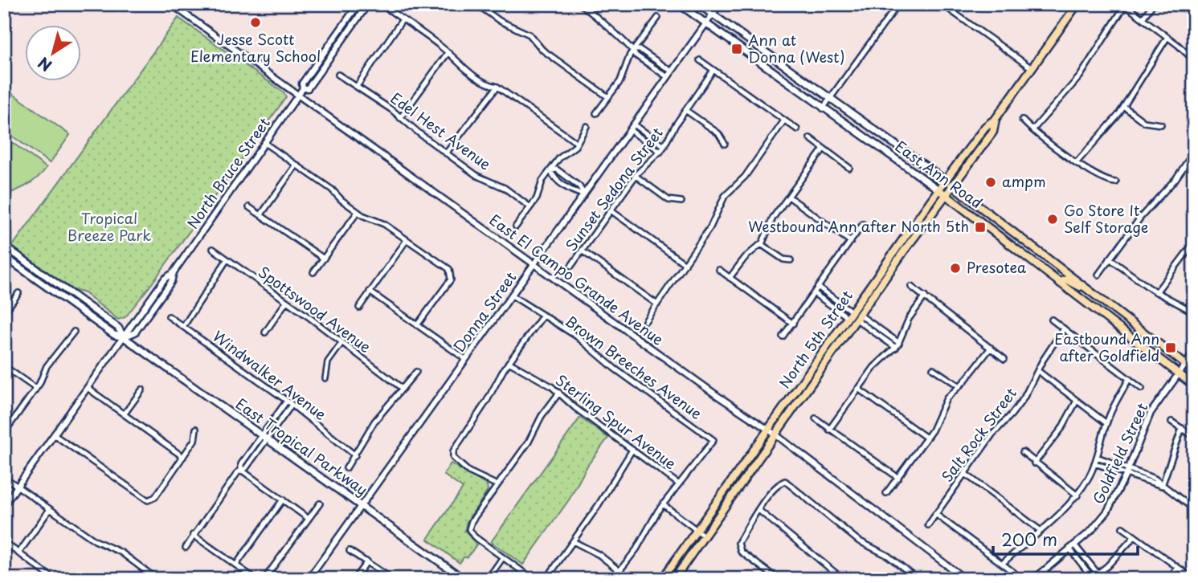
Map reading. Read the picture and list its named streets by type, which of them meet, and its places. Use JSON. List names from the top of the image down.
{
  "streets": {
    "main road": ["East Ann Road", "North 5th Street", "East Tropical Parkway"],
    "street": [
      "Edel Hest Avenue",
      "North Bruce Street",
      "Sunset Sedona Street",
      "East El Campo Grande Avenue",
      "Spottswood Avenue",
      "Donna Street",
      "Brown Breeches Avenue",
      "Windwalker Avenue",
      "Sterling Spur Avenue",
      "Salt Rock Street",
      "Goldfield Street"
    ]
  },
  "crossings": [
    ["North Bruce Street", "East El Campo Grande Avenue"],
    ["North Bruce Street", "East Tropical Parkway"],
    ["East Ann Road", "Donna Street"],
    ["East Ann Road", "North 5th Street"],
    ["East Ann Road", "Goldfield Street"],
    ["East El Campo Grande Avenue", "Donna Street"],
    ["East El Campo Grande Avenue", "North 5th Street"],
    ["Donna Street", "Brown Breeches Avenue"],
    ["Donna Street", "East Tropical Parkway"],
    ["Brown Breeches Avenue", "Sterling Spur Avenue"]
  ],
  "parks": ["Tropical Breeze Park"],
  "places": {
    "other": [
      "Jesse Scott Elementary School",
      "ampm",
      "Go Store It Self Storage",
      "Presotea"
    ],
    "transit": ["Ann at Donna (West)", "Westbound Ann after North 5th", "Eastbound Ann after Goldfield"]
  },
  "scale_bar": "200 m",
  "north": "bottom left"
}
